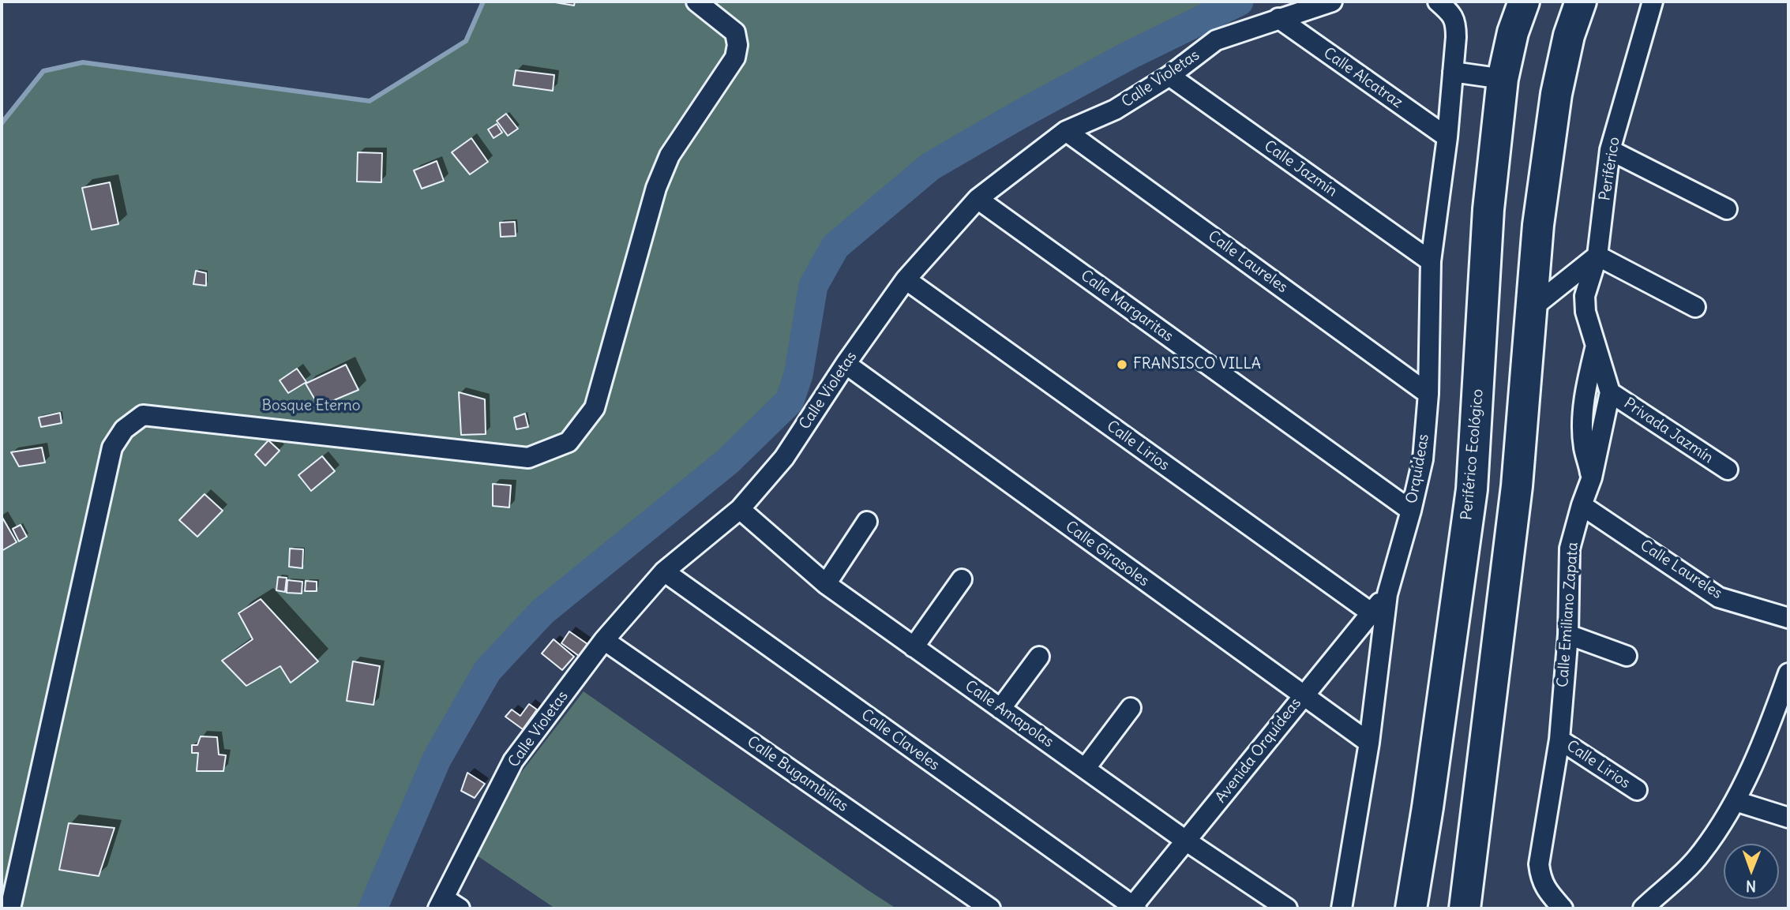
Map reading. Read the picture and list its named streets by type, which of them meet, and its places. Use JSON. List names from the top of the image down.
{
  "streets": {
    "highway": ["Periférico Ecológico"],
    "street": [
      "Calle Alcatraz",
      "Calle Violetas",
      "Calle Jazmín",
      "Periférico",
      "Calle Laureles",
      "Calle Margaritas",
      "Privada Jazmín",
      "Calle Lirios",
      "Orquídeas",
      "Calle Girasoles",
      "Calle Emiliano Zapata",
      "Calle Amapolas",
      "Calle Claveles",
      "Avenida Orquídeas",
      "Calle Bugambilias"
    ]
  },
  "crossings": [
    ["Calle Alcatraz", "Calle Violetas"],
    ["Calle Alcatraz", "Orquídeas"],
    ["Calle Violetas", "Calle Jazmín"],
    ["Calle Violetas", "Calle Laureles"],
    ["Calle Violetas", "Calle Margaritas"],
    ["Calle Violetas", "Calle Lirios"],
    ["Calle Violetas", "Calle Girasoles"],
    ["Calle Violetas", "Calle Amapolas"],
    ["Calle Violetas", "Calle Claveles"],
    ["Calle Violetas", "Calle Bugambilias"],
    ["Calle Jazmín", "Orquídeas"],
    ["Periférico", "Calle Emiliano Zapata"],
    ["Calle Laureles", "Orquídeas"],
    ["Calle Laureles", "Calle Emiliano Zapata"],
    ["Calle Margaritas", "Orquídeas"],
    ["Privada Jazmín", "Calle Emiliano Zapata"],
    ["Calle Lirios", "Calle Emiliano Zapata"],
    ["Calle Lirios", "Avenida Orquídeas"],
    ["Orquídeas", "Calle Girasoles"],
    ["Orquídeas", "Avenida Orquídeas"],
    ["Calle Girasoles", "Avenida Orquídeas"],
    ["Calle Amapolas", "Avenida Orquídeas"],
    ["Calle Claveles", "Avenida Orquídeas"]
  ],
  "parks": ["Bosque Eterno"],
  "places": ["FRANSISCO VILLA"],
  "north": "bottom"
}
